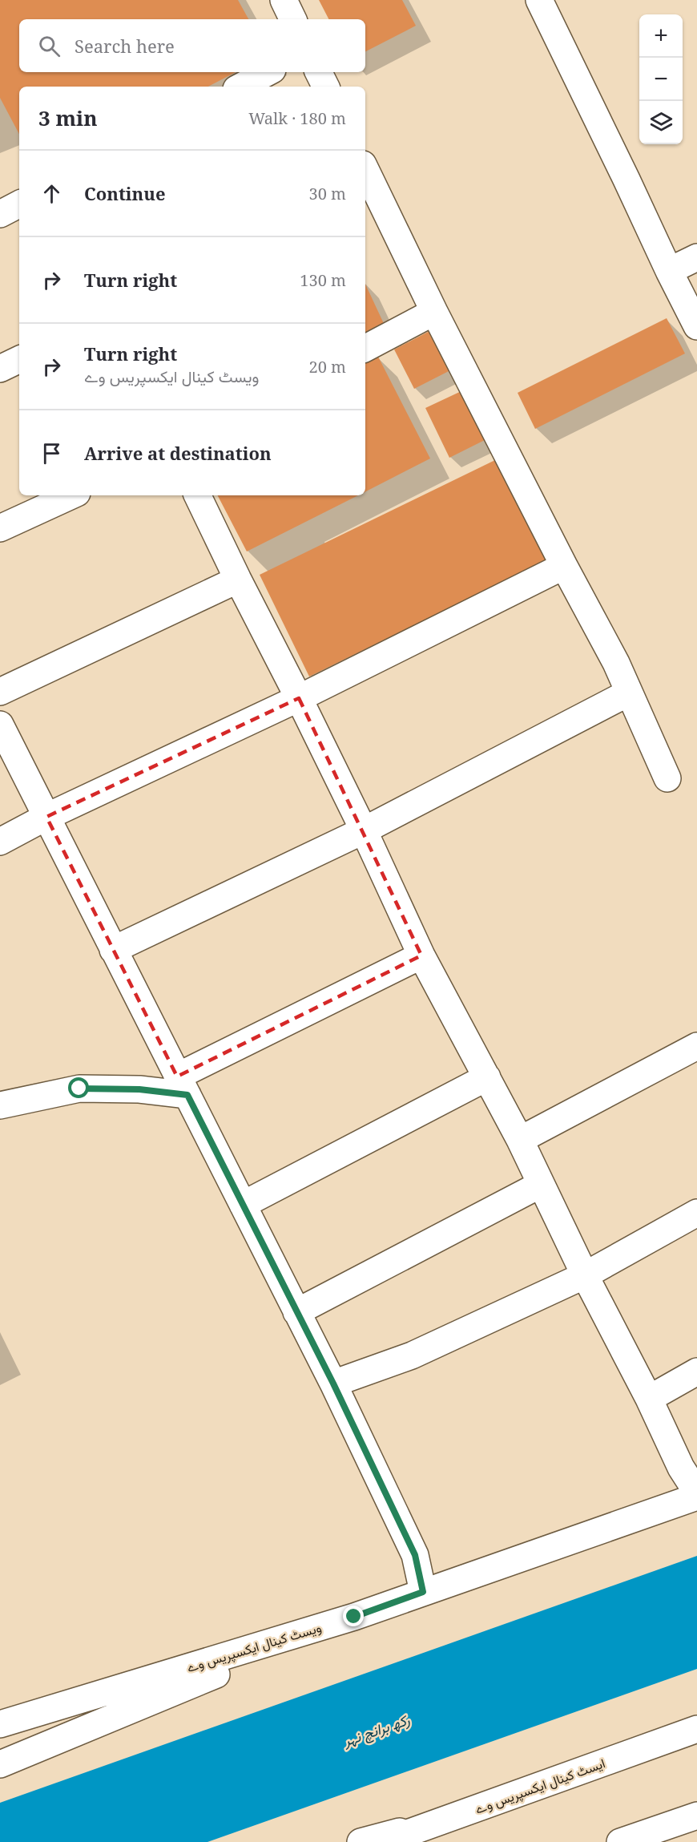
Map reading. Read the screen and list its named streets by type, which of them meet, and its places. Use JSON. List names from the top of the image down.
{
  "streets": {
    "street": ["ویسٹ کینال ایکسپریس وے", "ایسٹ کینال ایکسپریس وے"]
  },
  "water": ["رکھ برانچ نہر"],
  "page": {
    "map_buttons": ["+", "−"],
    "search": "Search here",
    "heading": ["3 min", "Walk · 180 m"],
    "list": [
      ["Continue", "30 m"],
      ["Turn right", "130 m"],
      ["Turn right", "ویسٹ کینال ایکسپریس وے", "20 m"],
      "Arrive at destination"
    ]
  }
}
